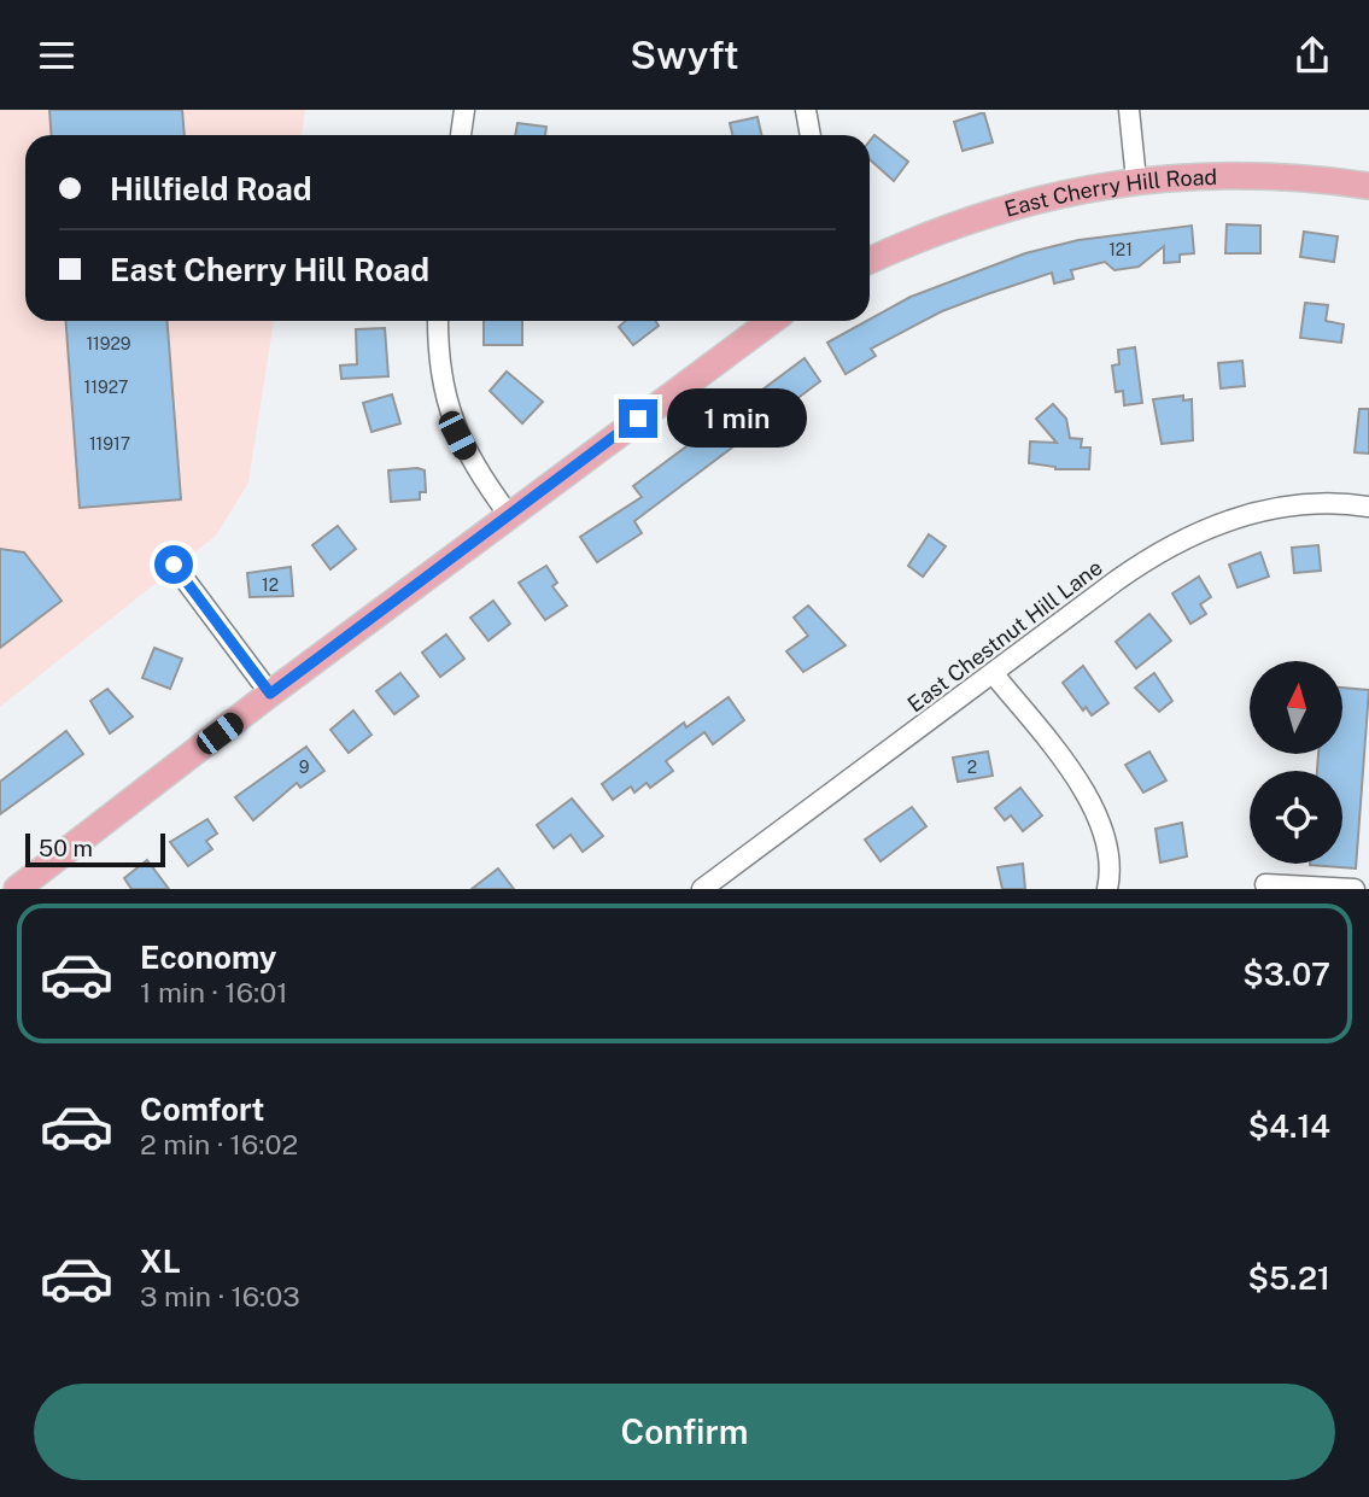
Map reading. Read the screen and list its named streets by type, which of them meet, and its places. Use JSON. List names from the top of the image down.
{
  "streets": {
    "main road": ["East Cherry Hill Road"],
    "street": ["East Chestnut Hill Lane"]
  },
  "house_numbers": [
    "121",
    "11929",
    "11927",
    "11917",
    "12",
    "9",
    "2"
  ],
  "scale_bar": "50 m",
  "north": "top",
  "page": {
    "header": "Swyft",
    "banner": ["Hillfield Road", "East Cherry Hill Road"],
    "bubble": "1 min",
    "scale": "50 m",
    "list": [
      {
        "name": "Economy",
        "note": "1 min · 16:01",
        "value": "$3.07"
      },
      {
        "name": "Comfort",
        "note": "2 min · 16:02",
        "value": "$4.14"
      },
      {
        "name": "XL",
        "note": "3 min · 16:03",
        "value": "$5.21"
      }
    ],
    "buttons": "Confirm"
  }
}
